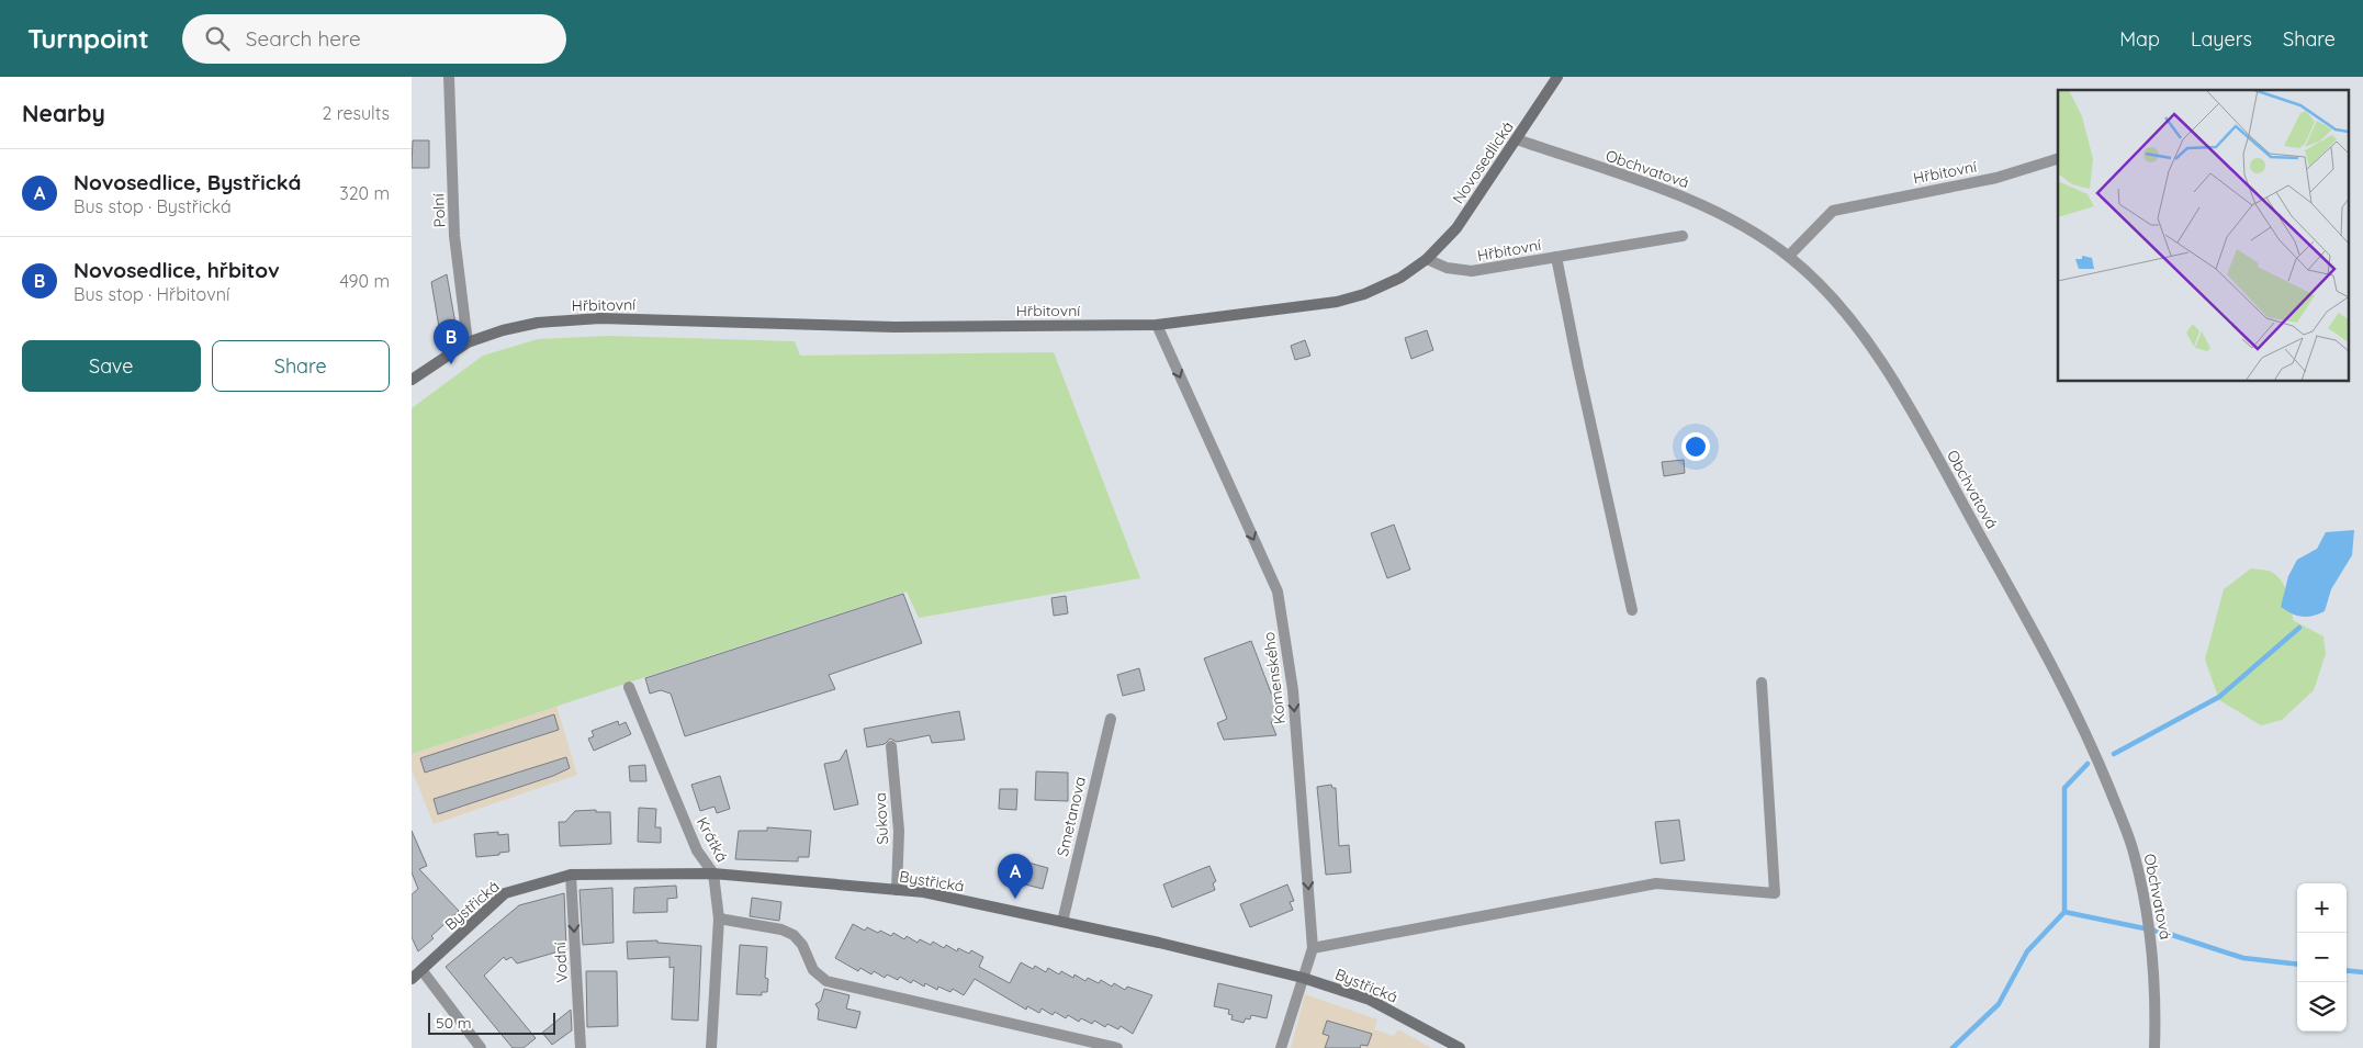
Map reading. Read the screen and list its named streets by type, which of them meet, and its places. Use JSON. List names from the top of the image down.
{
  "streets": {
    "street": [
      "Novosedlická",
      "Obchvatová",
      "Hřbitovní",
      "Polní",
      "Komenského",
      "Smetanova",
      "Sukova",
      "Krátká",
      "Bystřická",
      "Vodní"
    ]
  },
  "crossings": [
    ["Novosedlická", "Obchvatová"],
    ["Novosedlická", "Hřbitovní"],
    ["Obchvatová", "Hřbitovní"],
    ["Hřbitovní", "Polní"],
    ["Hřbitovní", "Komenského"],
    ["Komenského", "Bystřická"],
    ["Smetanova", "Bystřická"],
    ["Sukova", "Bystřická"],
    ["Krátká", "Bystřická"],
    ["Bystřická", "Vodní"]
  ],
  "one_way": ["Komenského", "Vodní"],
  "scale_bar": "50 m",
  "page": {
    "header": "Turnpoint",
    "search": "Search here",
    "nav": ["Map", "Layers", "Share"],
    "heading": ["Nearby", "2 results"],
    "list": [
      {
        "mark": "A",
        "name": "Novosedlice, Bystřická",
        "note": "Bus stop · Bystřická",
        "value": "320 m"
      },
      {
        "mark": "B",
        "name": "Novosedlice, hřbitov",
        "note": "Bus stop · Hřbitovní",
        "value": "490 m"
      }
    ],
    "pins": ["B", "A"],
    "buttons": ["Save", "Share"],
    "map_buttons": ["+", "−"],
    "scale": "50 m"
  }
}
